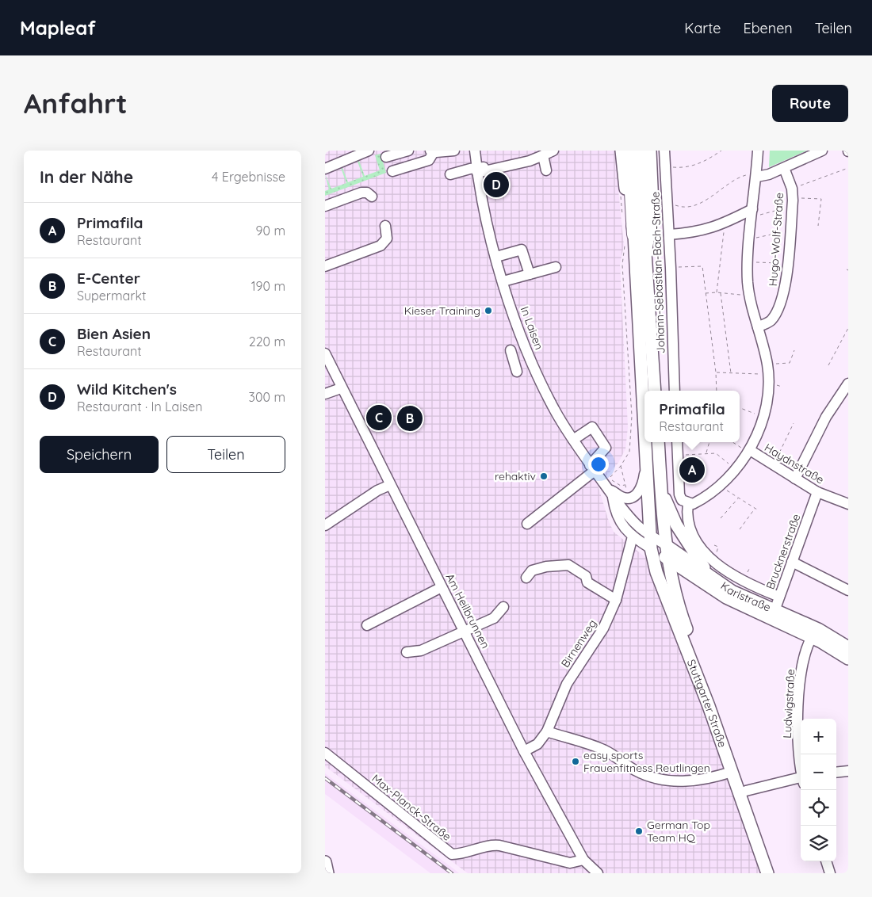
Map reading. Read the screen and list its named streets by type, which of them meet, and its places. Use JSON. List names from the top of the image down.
{
  "streets": {
    "main road": ["Karlstraße", "Stuttgarter Straße"],
    "street": [
      "Hugo-Wolf-Straße",
      "Johann-Sebastian-Bach-Straße",
      "In Laisen",
      "Haydnstraße",
      "Brucknerstraße",
      "Am Heilbrunnen",
      "Birnenweg",
      "Ludwigstraße",
      "Max-Planck-Straße"
    ]
  },
  "crossings": [
    ["In Laisen", "Karlstraße"],
    ["In Laisen", "Birnenweg"],
    ["In Laisen", "Stuttgarter Straße"],
    ["Haydnstraße", "Brucknerstraße"],
    ["Brucknerstraße", "Karlstraße"],
    ["Karlstraße", "Ludwigstraße"],
    ["Karlstraße", "Stuttgarter Straße"],
    ["Am Heilbrunnen", "Birnenweg"],
    ["Am Heilbrunnen", "Max-Planck-Straße"]
  ],
  "places": [
    "Kieser Training",
    "rehaktiv",
    "easy sports Frauenfitness Reutlingen",
    "German Top Team HQ"
  ],
  "page": {
    "header": "Mapleaf",
    "nav": ["Karte", "Ebenen", "Teilen"],
    "buttons": [
      "Route",
      ["Speichern", "Teilen"]
    ],
    "title": "Anfahrt",
    "heading": ["In der Nähe", "4 Ergebnisse"],
    "pins": [
      "D",
      "C",
      "B",
      "A"
    ],
    "list": [
      {
        "mark": "A",
        "name": "Primafila",
        "note": "Restaurant",
        "value": "90 m"
      },
      {
        "mark": "B",
        "name": "E-Center",
        "note": "Supermarkt",
        "value": "190 m"
      },
      {
        "mark": "C",
        "name": "Bien Asien",
        "note": "Restaurant",
        "value": "220 m"
      },
      {
        "mark": "D",
        "name": "Wild Kitchen's",
        "note": "Restaurant · In Laisen",
        "value": "300 m"
      }
    ],
    "popup": ["Primafila", "Restaurant"],
    "map_buttons": ["+", "−"]
  }
}
